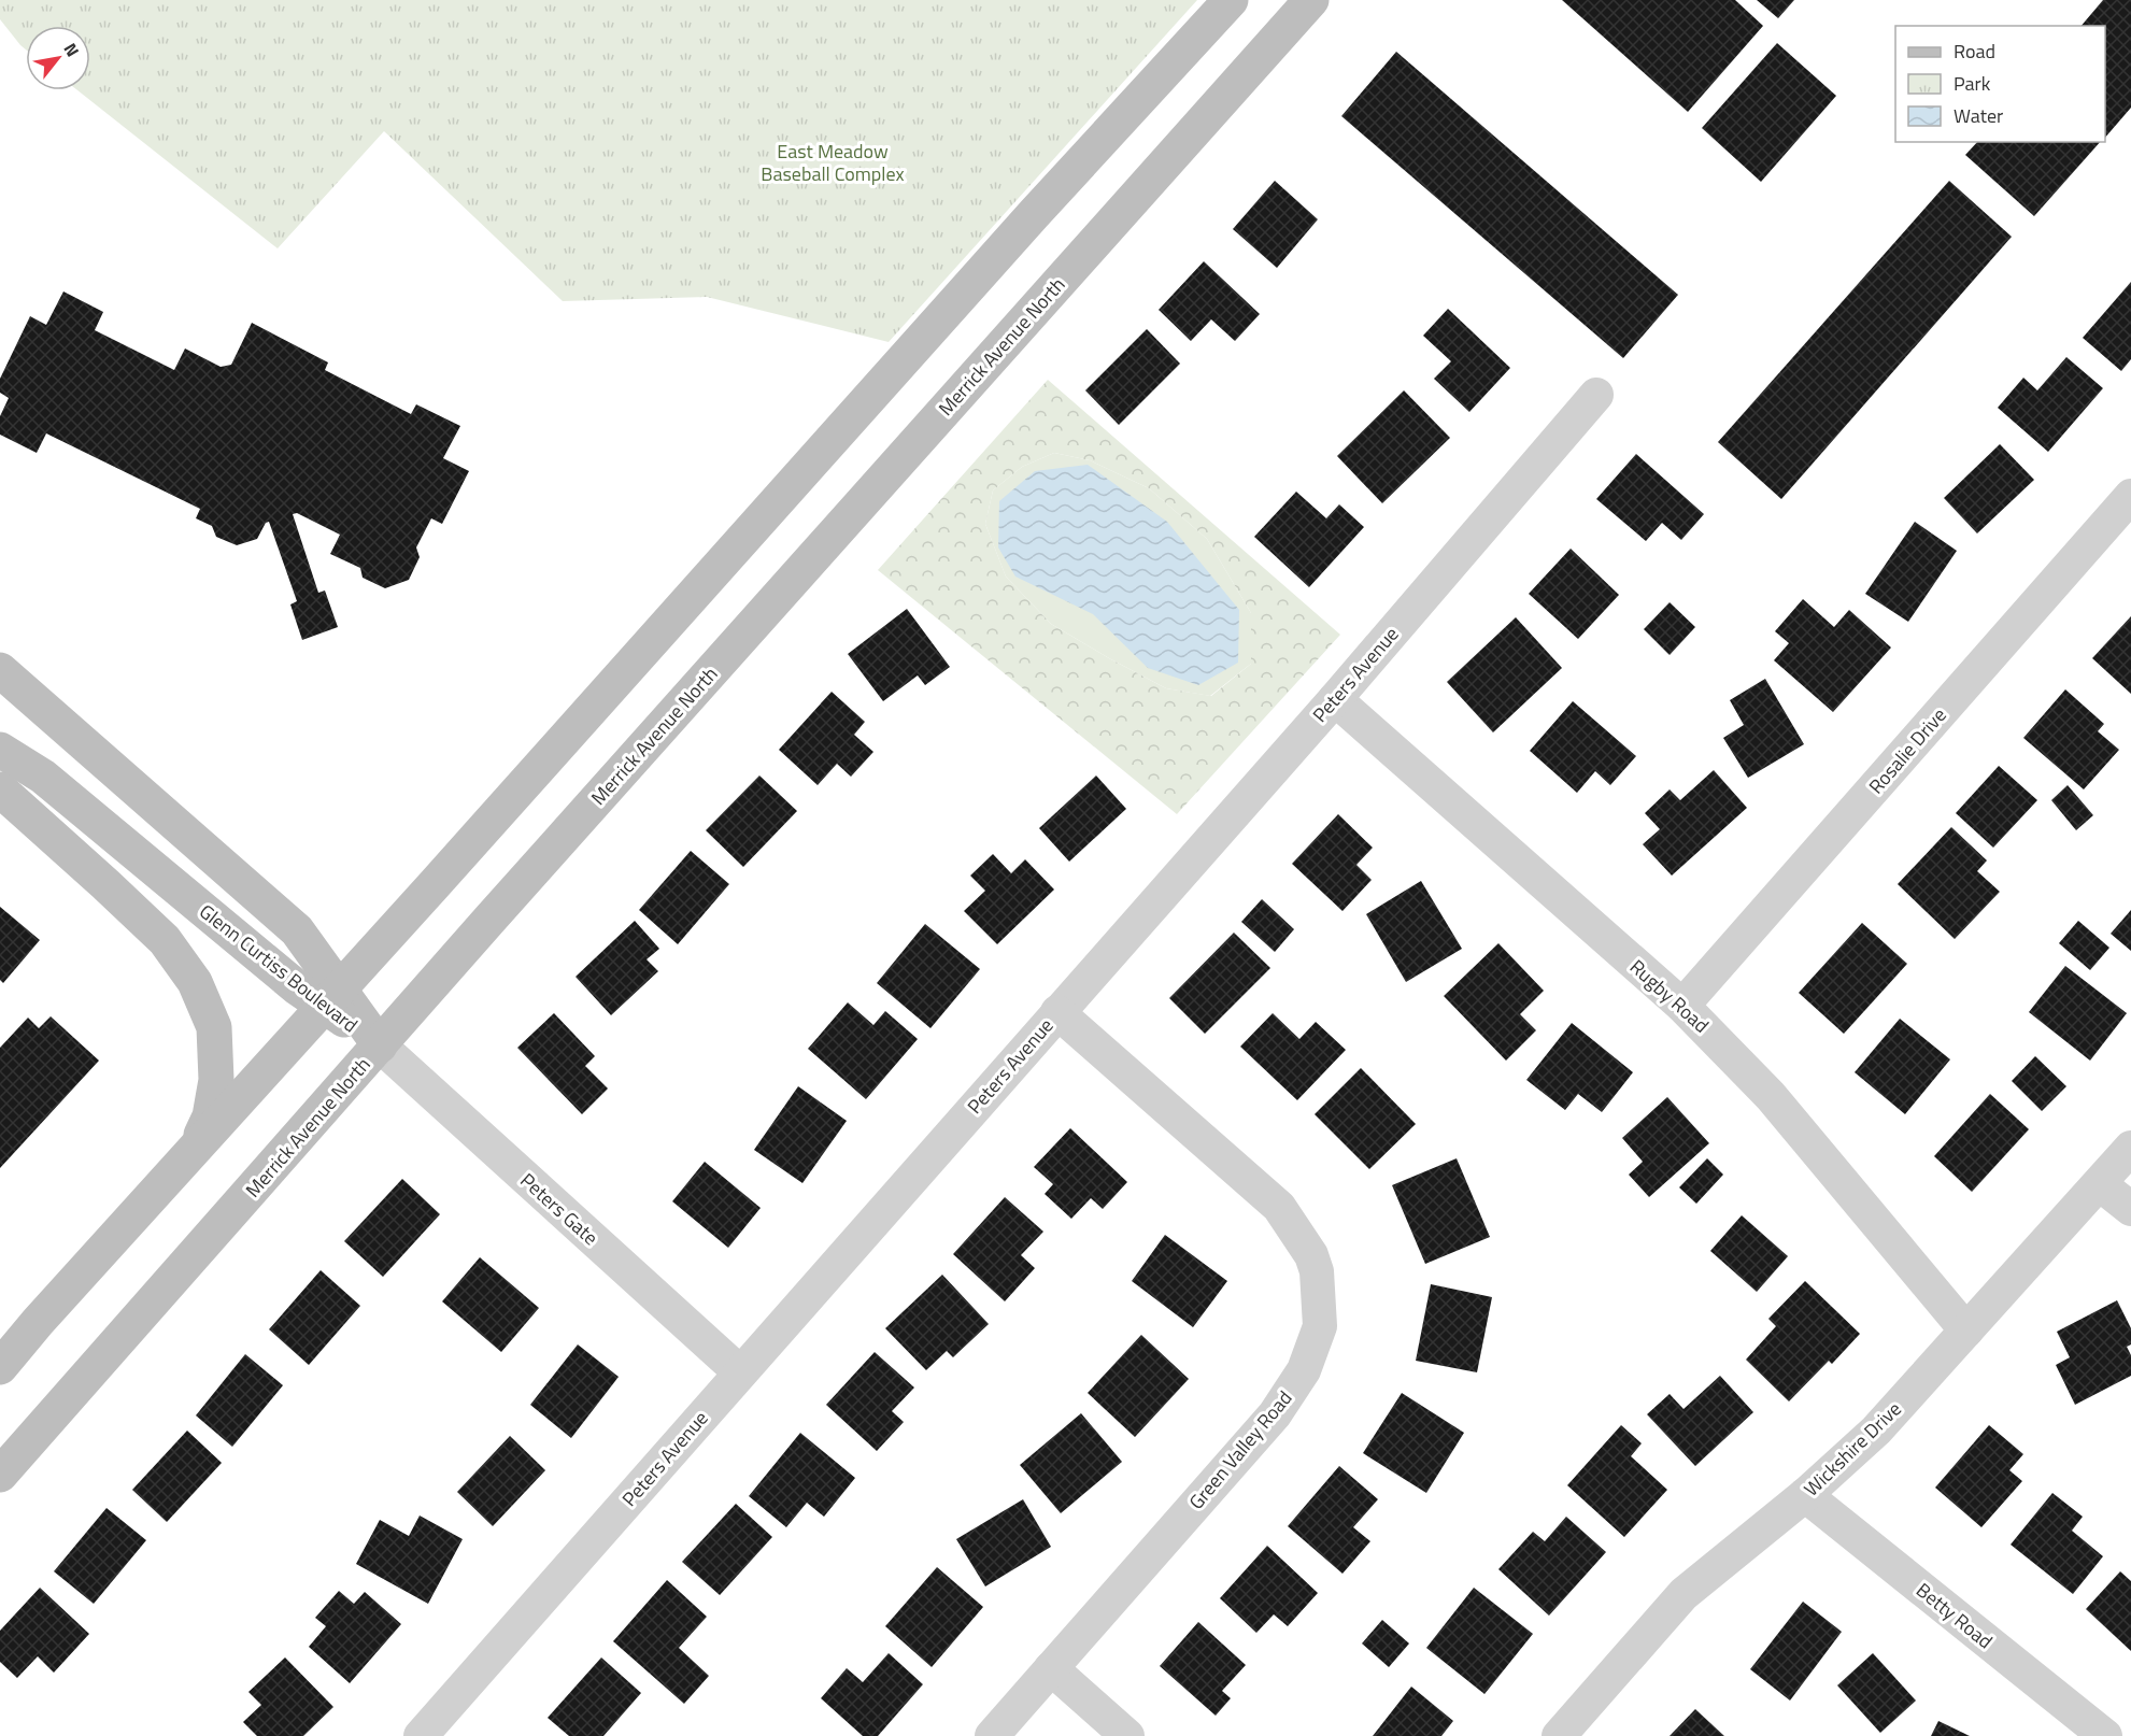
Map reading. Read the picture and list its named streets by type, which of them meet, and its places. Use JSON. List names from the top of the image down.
{
  "streets": {
    "main road": ["Merrick Avenue North", "Glenn Curtiss Boulevard"],
    "street": [
      "Peters Avenue",
      "Rosalie Drive",
      "Rugby Road",
      "Peters Gate",
      "Wickshire Drive",
      "Green Valley Road",
      "Betty Road"
    ]
  },
  "crossings": [
    ["Merrick Avenue North", "Glenn Curtiss Boulevard"],
    ["Merrick Avenue North", "Peters Gate"],
    ["Peters Avenue", "Rugby Road"],
    ["Peters Avenue", "Peters Gate"],
    ["Peters Avenue", "Green Valley Road"],
    ["Rosalie Drive", "Rugby Road"],
    ["Glenn Curtiss Boulevard", "Peters Gate"],
    ["Rugby Road", "Wickshire Drive"],
    ["Wickshire Drive", "Betty Road"]
  ],
  "parks": ["East Meadow Baseball Complex"],
  "legend": ["Road", "Park", "Water"],
  "north": "top right"
}
